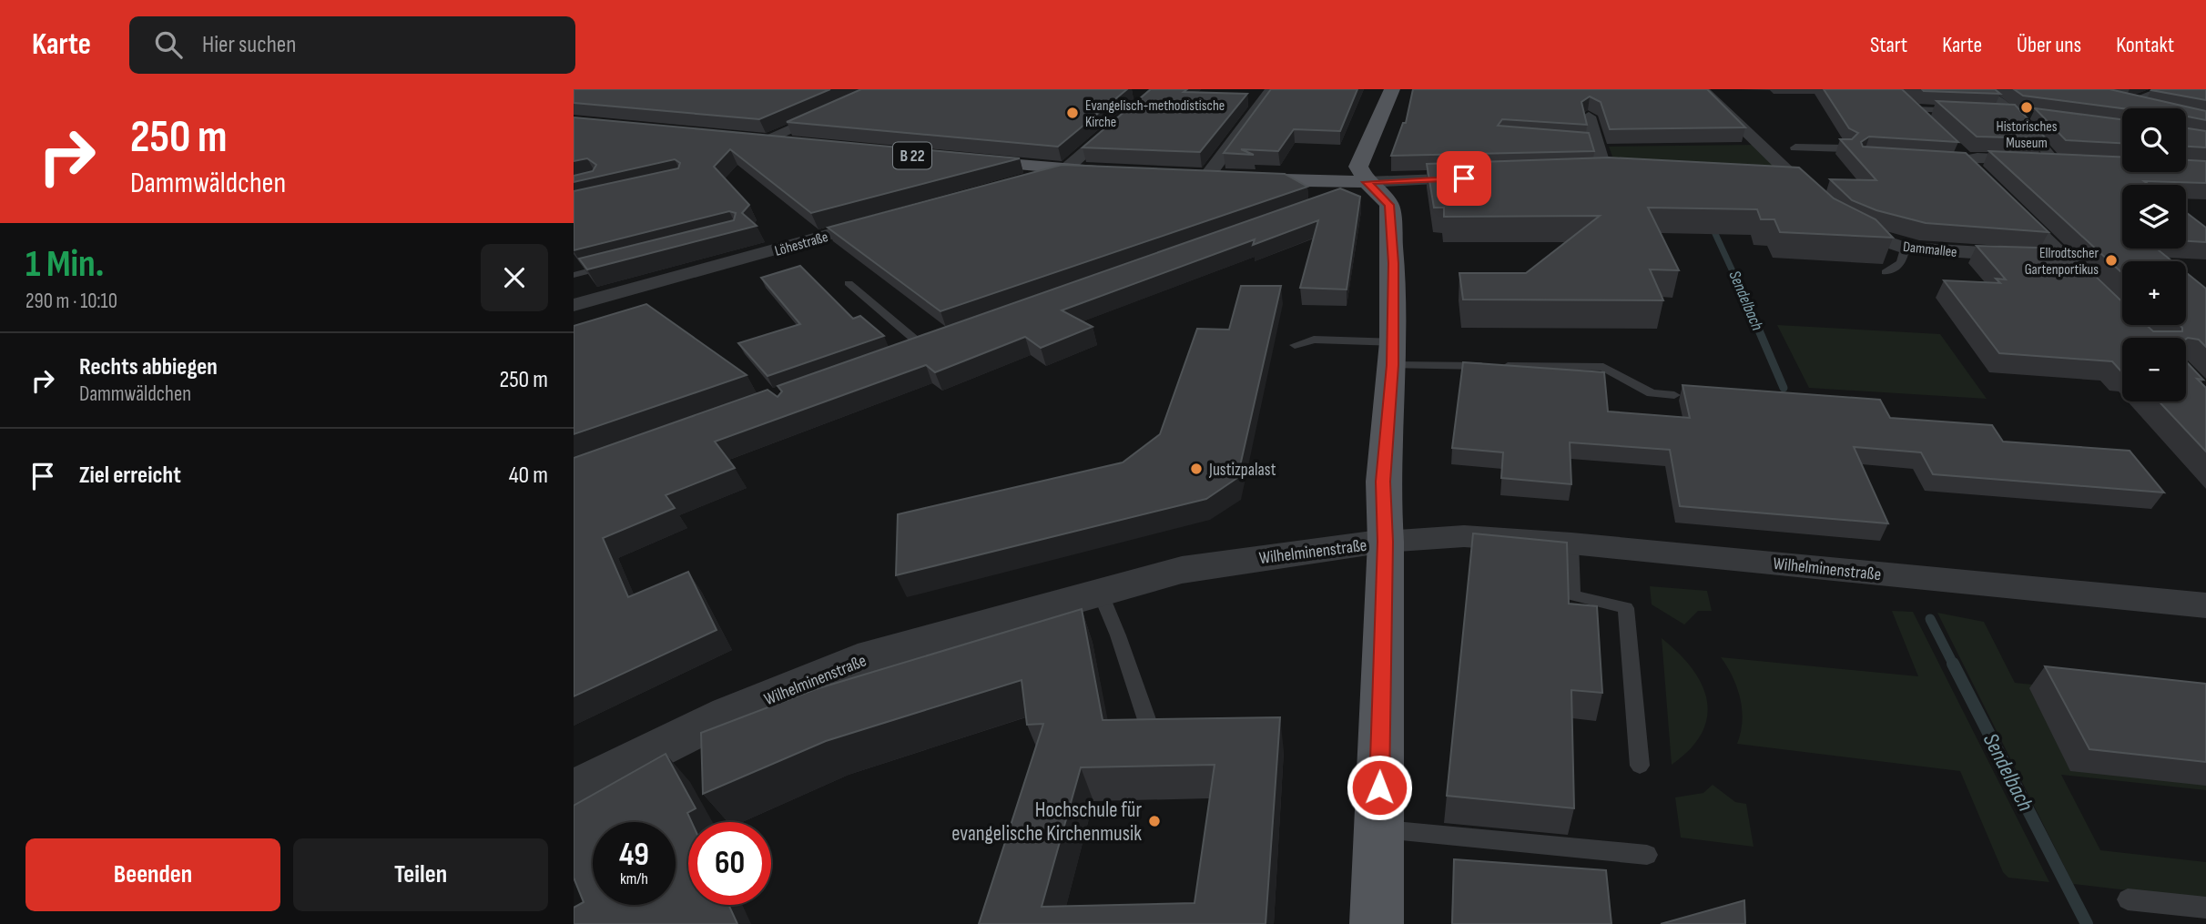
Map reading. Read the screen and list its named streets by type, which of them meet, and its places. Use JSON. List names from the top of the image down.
{
  "streets": {
    "main road": ["B 22"],
    "street": ["Löhestraße", "Dammallee", "Wilhelminenstraße"]
  },
  "water": ["Sendelbach"],
  "places": [
    "Historisches Museum",
    "Evangelisch-methodistische Kirche",
    "Ellrodtscher Gartenportikus",
    "Justizpalast",
    "Hochschule für evangelische Kirchenmusik"
  ],
  "page": {
    "header": "Karte",
    "search": "Hier suchen",
    "nav": [
      "Start",
      "Karte",
      "Über uns",
      "Kontakt"
    ],
    "turn": ["250 m", "Dammwäldchen"],
    "map_buttons": ["+", "−"],
    "heading": ["1 Min.", "290 m · 10:10"],
    "list": [
      {
        "name": "Rechts abbiegen",
        "note": "Dammwäldchen",
        "value": "250 m"
      },
      {
        "name": "Ziel erreicht",
        "value": "40 m"
      }
    ],
    "speed": "49 km/h",
    "limit": "60",
    "buttons": ["Beenden", "Teilen"]
  }
}
